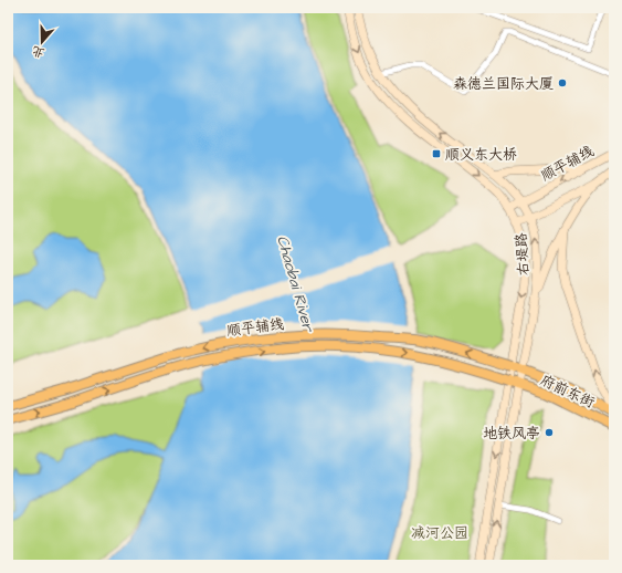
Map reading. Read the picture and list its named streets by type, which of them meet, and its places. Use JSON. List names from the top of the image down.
{
  "streets": {
    "main road": ["顺平辅线", "右堤路", "府前东街"]
  },
  "crossings": [
    ["顺平辅线", "右堤路"],
    ["顺平辅线", "府前东街"],
    ["右堤路", "府前东街"]
  ],
  "water": ["Chaobai River"],
  "parks": ["减河公园"],
  "places": {
    "other": ["森德兰国际大厦", "地铁风亭"],
    "transit": ["顺义东大桥"]
  },
  "north": "bottom"
}
